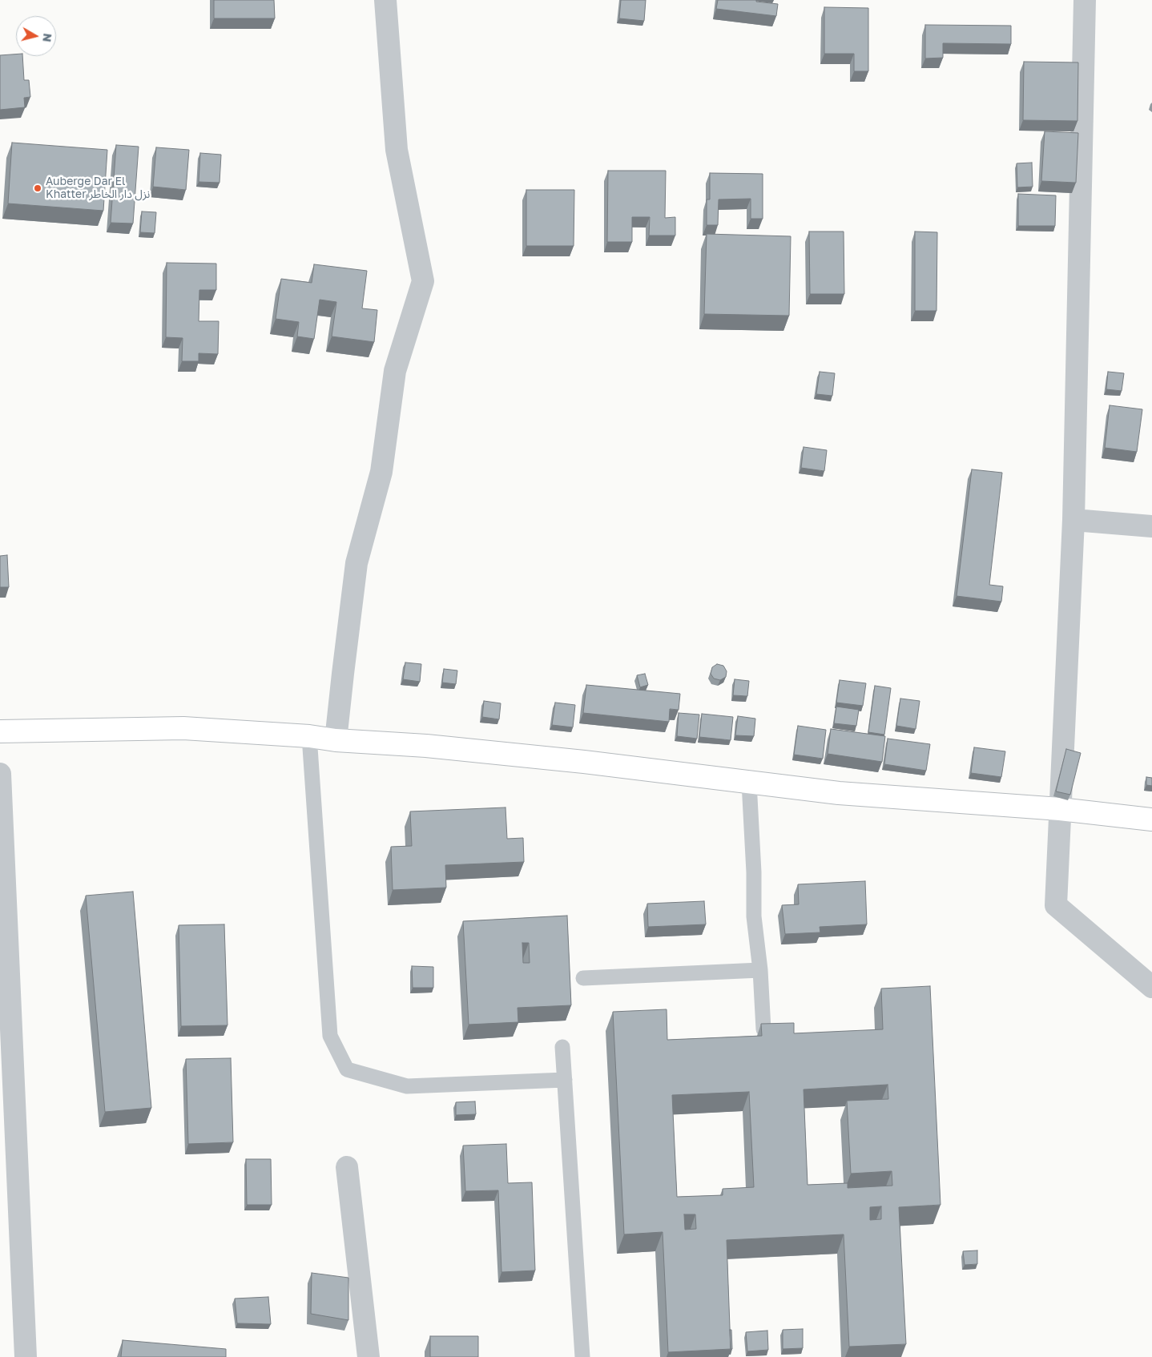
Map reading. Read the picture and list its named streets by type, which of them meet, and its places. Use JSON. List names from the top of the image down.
{
  "places": ["Auberge Dar El Khatter نزل دار الخاطر"],
  "north": "right"
}
